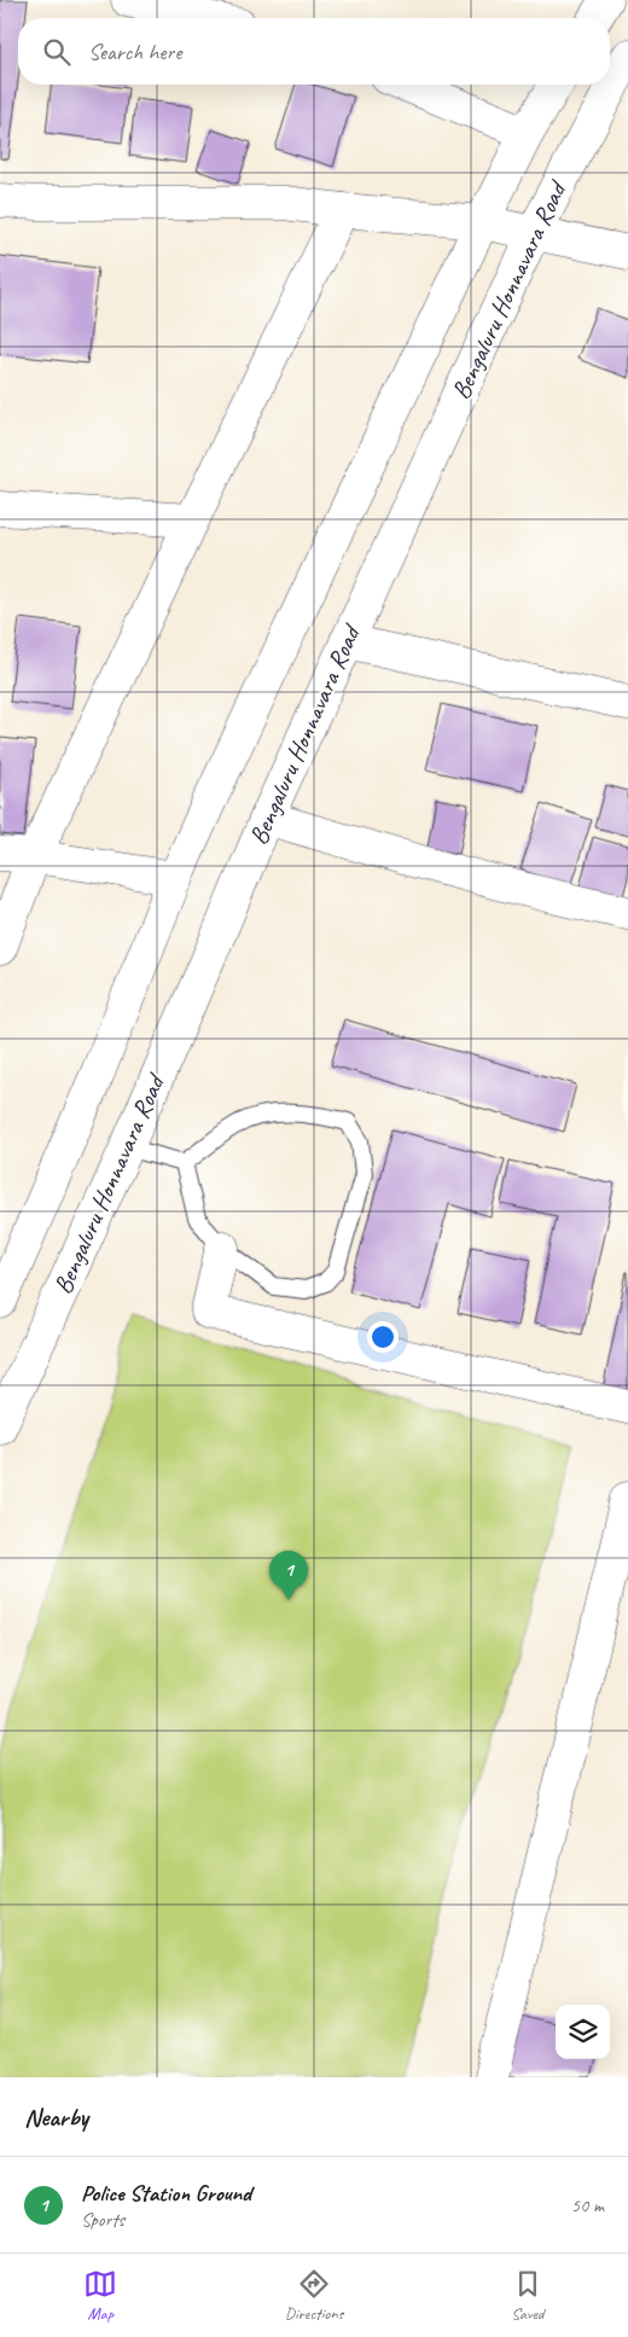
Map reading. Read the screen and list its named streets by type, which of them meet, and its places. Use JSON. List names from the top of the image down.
{
  "streets": {
    "street": ["Bengaluru Honnavara Road"]
  },
  "page": {
    "search": "Search here",
    "pins": "1",
    "heading": "Nearby",
    "list": [
      {
        "mark": "1",
        "name": "Police Station Ground",
        "note": "Sports",
        "value": "50 m"
      }
    ],
    "nav": ["Map", "Directions", "Saved"]
  }
}
